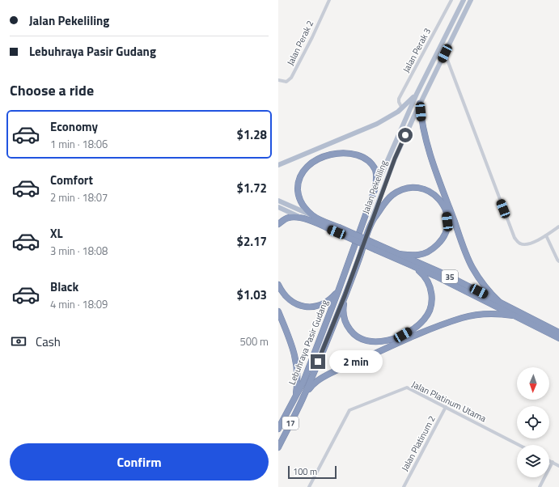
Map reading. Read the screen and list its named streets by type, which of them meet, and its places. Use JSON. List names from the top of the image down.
{
  "streets": {
    "highway": [
      "Jalan Pekeliling",
      "35",
      "Lebuhraya Pasir Gudang",
      "17"
    ],
    "street": [
      "Jalan Perak 2",
      "Jalan Perak 3",
      "Jalan Platinum Utama",
      "Jalan Platinum 2"
    ]
  },
  "crossings": [
    ["Jalan Pekeliling", "Lebuhraya Pasir Gudang"],
    ["Jalan Platinum Utama", "Jalan Platinum 2"]
  ],
  "scale_bar": "100 m",
  "north": "bottom",
  "page": {
    "banner": ["Jalan Pekeliling", "Lebuhraya Pasir Gudang"],
    "heading": "Choose a ride",
    "list": [
      {
        "name": "Economy",
        "note": "1 min · 18:06",
        "value": "$1.28"
      },
      {
        "name": "Comfort",
        "note": "2 min · 18:07",
        "value": "$1.72"
      },
      {
        "name": "XL",
        "note": "3 min · 18:08",
        "value": "$2.17"
      },
      {
        "name": "Black",
        "note": "4 min · 18:09",
        "value": "$1.03"
      }
    ],
    "pay": ["Cash", "500 m"],
    "bubble": "2 min",
    "buttons": "Confirm",
    "scale": "100 m"
  }
}
